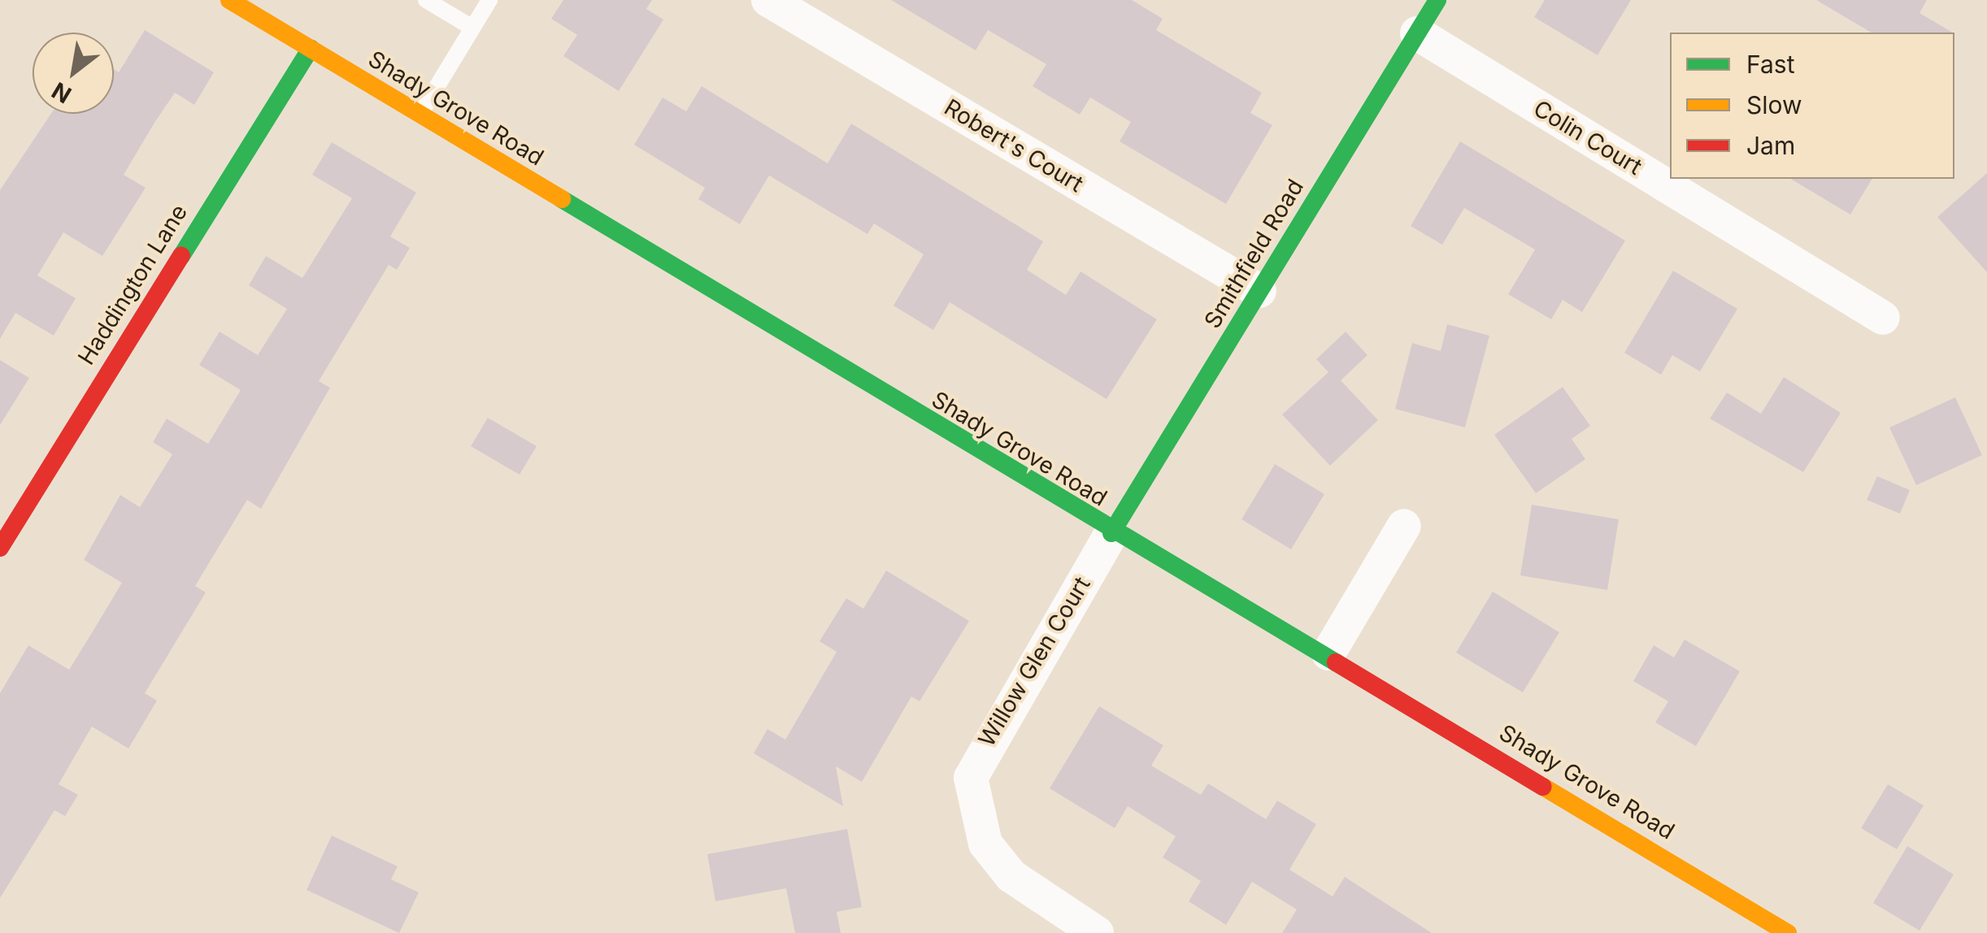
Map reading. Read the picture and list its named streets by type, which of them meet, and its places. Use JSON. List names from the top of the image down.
{
  "streets": {
    "street": [
      "Shady Grove Road",
      "Colin Court",
      "Robert's Court",
      "Smithfield Road",
      "Haddington Lane",
      "Willow Glen Court"
    ]
  },
  "crossings": [
    ["Shady Grove Road", "Smithfield Road"],
    ["Shady Grove Road", "Haddington Lane"],
    ["Shady Grove Road", "Willow Glen Court"],
    ["Colin Court", "Smithfield Road"],
    ["Robert's Court", "Smithfield Road"],
    ["Smithfield Road", "Willow Glen Court"]
  ],
  "legend": ["Fast", "Slow", "Jam"],
  "north": "bottom left"
}
